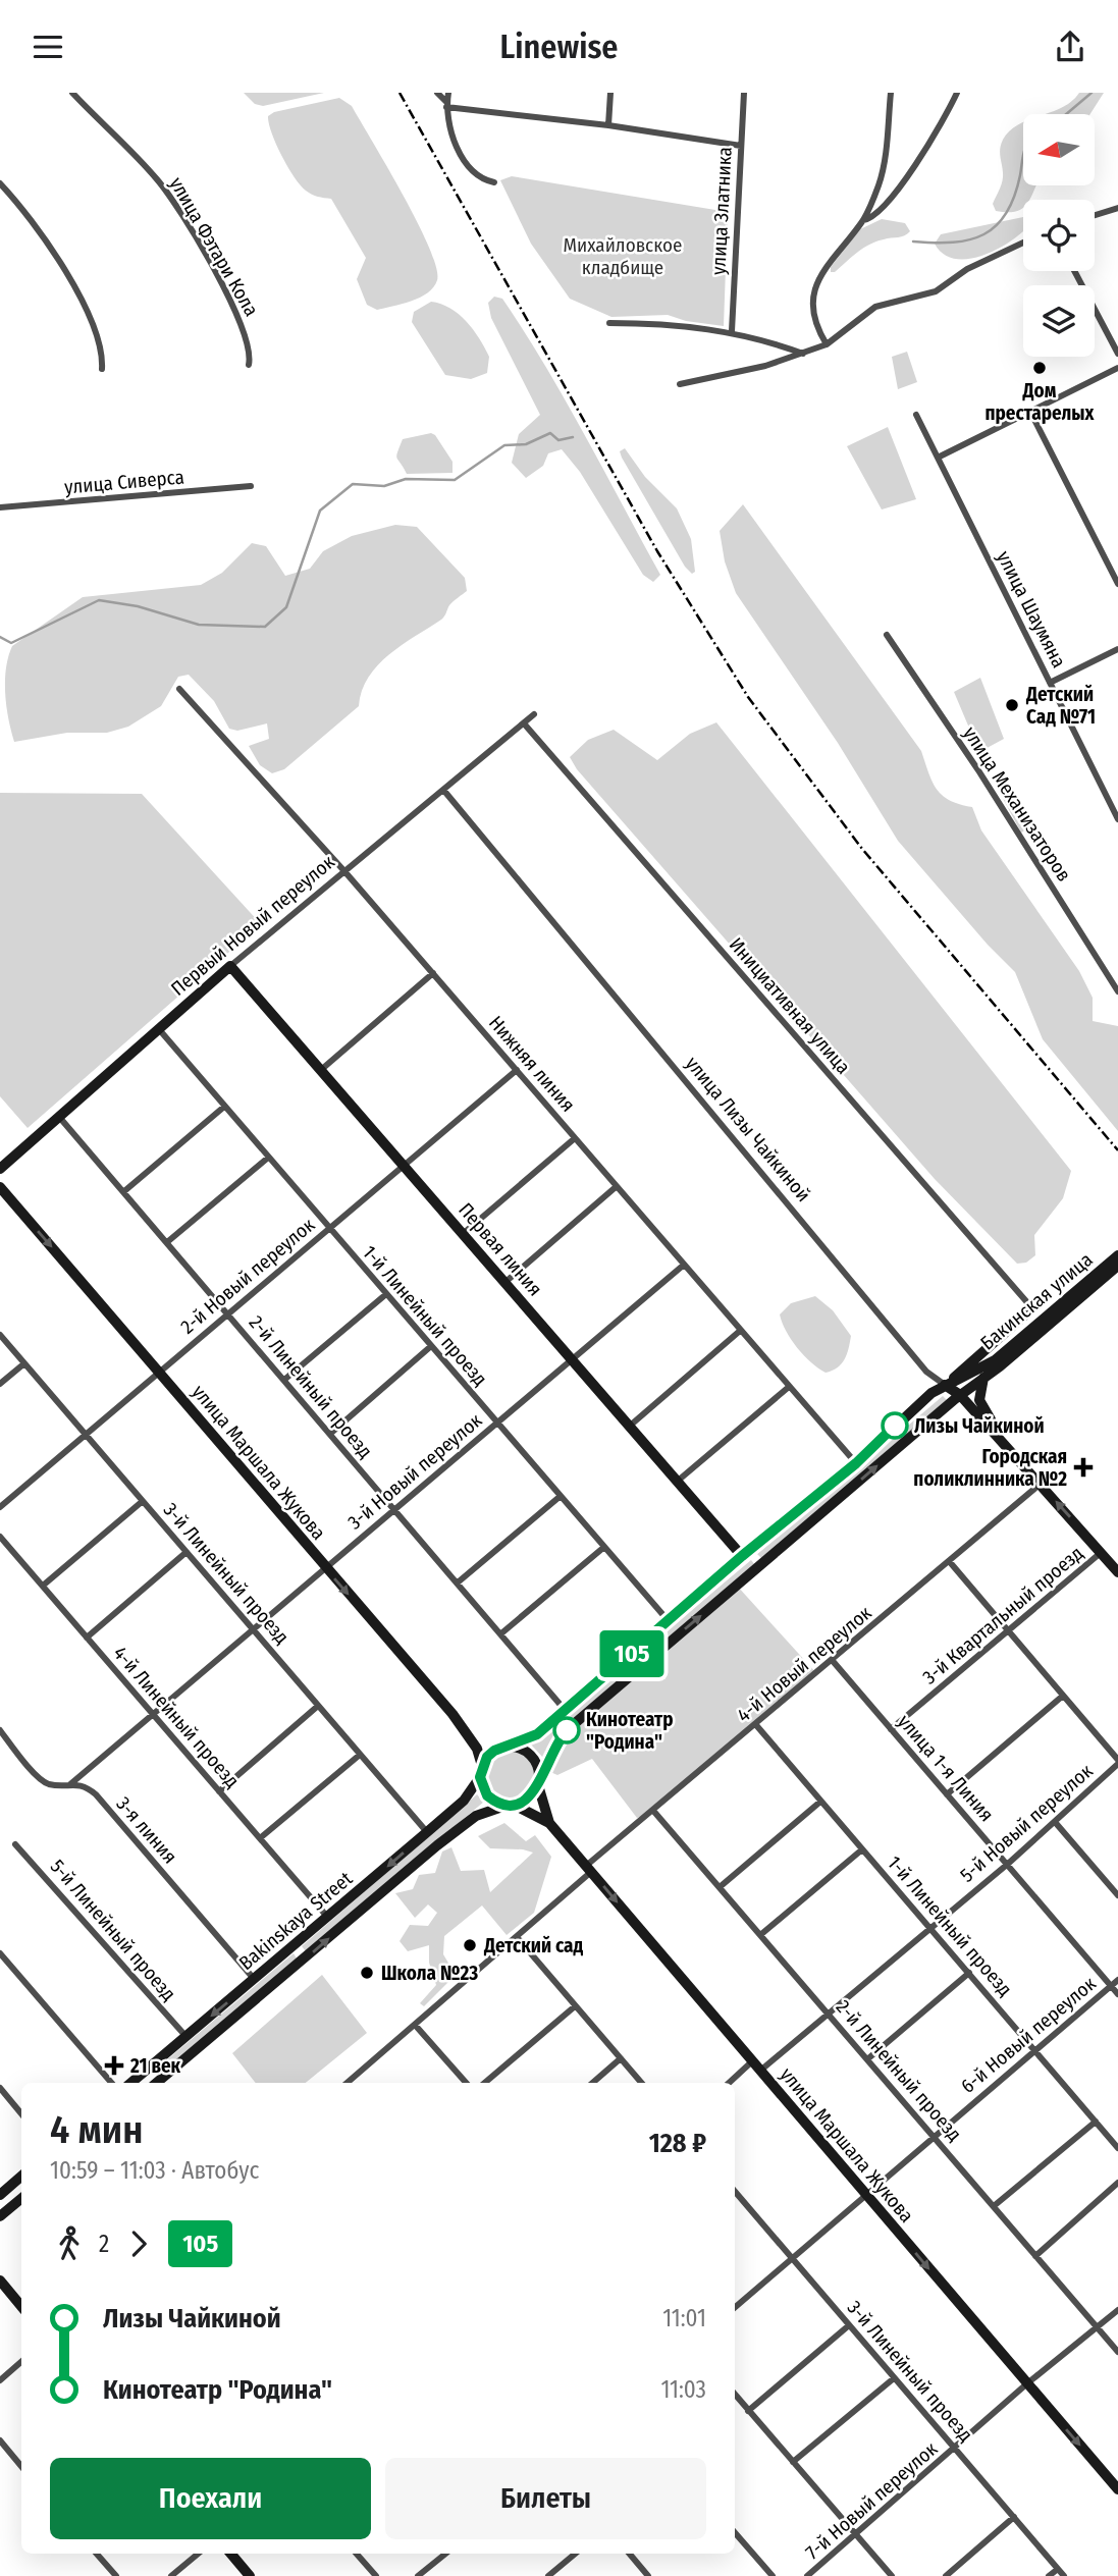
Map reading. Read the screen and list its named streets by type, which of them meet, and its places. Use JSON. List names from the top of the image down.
{
  "streets": {
    "main road": [
      "Первый Новый переулок",
      "улица Лизы Чайкиной",
      "Первая линия",
      "Бакинская улица",
      "улица Маршала Жукова",
      "Bakinskaya Street"
    ],
    "street": [
      "улица Златника",
      "улица Фэтари Кола",
      "улица Сиверса",
      "улица Шаумяна",
      "улица Механизаторов",
      "Инициативная улица",
      "Нижняя линия",
      "2-й Новый переулок",
      "1-й Линейный проезд",
      "2-й Линейный проезд",
      "3-й Новый переулок",
      "3-й Линейный проезд",
      "3-й Квартальный проезд",
      "4-й Новый переулок",
      "4-й Линейный проезд",
      "улица 1-я Линия",
      "5-й Новый переулок",
      "3-я линия",
      "5-й Линейный проезд",
      "6-й Новый переулок",
      "7-й Новый переулок"
    ]
  },
  "crossings": [
    ["Первый Новый переулок", "Инициативная улица"],
    ["Первый Новый переулок", "Нижняя линия"],
    ["Первый Новый переулок", "улица Лизы Чайкиной"],
    ["Первый Новый переулок", "Первая линия"],
    ["Первый Новый переулок", "1-й Линейный проезд"],
    ["Первый Новый переулок", "2-й Линейный проезд"],
    ["Нижняя линия", "2-й Новый переулок"],
    ["Нижняя линия", "Бакинская улица"],
    ["Нижняя линия", "3-й Новый переулок"],
    ["улица Лизы Чайкиной", "Бакинская улица"],
    ["улица Лизы Чайкиной", "3-й Квартальный проезд"],
    ["улица Лизы Чайкиной", "4-й Новый переулок"],
    ["Первая линия", "2-й Новый переулок"],
    ["Первая линия", "Бакинская улица"],
    ["Первая линия", "3-й Новый переулок"],
    ["2-й Новый переулок", "1-й Линейный проезд"],
    ["2-й Новый переулок", "2-й Линейный проезд"],
    ["2-й Новый переулок", "улица Маршала Жукова"],
    ["2-й Новый переулок", "3-й Линейный проезд"],
    ["Бакинская улица", "1-й Линейный проезд"],
    ["Бакинская улица", "2-й Линейный проезд"],
    ["Бакинская улица", "улица Маршала Жукова"],
    ["Бакинская улица", "Bakinskaya Street"],
    ["1-й Линейный проезд", "3-й Новый переулок"],
    ["1-й Линейный проезд", "4-й Новый переулок"],
    ["1-й Линейный проезд", "5-й Новый переулок"],
    ["1-й Линейный проезд", "6-й Новый переулок"],
    ["2-й Линейный проезд", "3-й Новый переулок"],
    ["2-й Линейный проезд", "4-й Новый переулок"],
    ["2-й Линейный проезд", "5-й Новый переулок"],
    ["2-й Линейный проезд", "6-й Новый переулок"],
    ["2-й Линейный проезд", "7-й Новый переулок"],
    ["улица Маршала Жукова", "3-й Новый переулок"],
    ["улица Маршала Жукова", "4-й Новый переулок"],
    ["улица Маршала Жукова", "5-й Новый переулок"],
    ["улица Маршала Жукова", "Bakinskaya Street"],
    ["улица Маршала Жукова", "6-й Новый переулок"],
    ["улица Маршала Жукова", "7-й Новый переулок"],
    ["3-й Новый переулок", "3-й Линейный проезд"],
    ["3-й Новый переулок", "4-й Линейный проезд"],
    ["3-й Новый переулок", "3-я линия"],
    ["3-й Линейный проезд", "Bakinskaya Street"],
    ["3-й Линейный проезд", "6-й Новый переулок"],
    ["3-й Линейный проезд", "7-й Новый переулок"],
    ["3-й Квартальный проезд", "улица 1-я Линия"],
    ["4-й Новый переулок", "улица 1-я Линия"],
    ["4-й Линейный проезд", "Bakinskaya Street"],
    ["улица 1-я Линия", "5-й Новый переулок"],
    ["улица 1-я Линия", "6-й Новый переулок"],
    ["3-я линия", "Bakinskaya Street"],
    ["Bakinskaya Street", "5-й Линейный проезд"]
  ],
  "one_way": ["улица Маршала Жукова"],
  "parks": ["Михайловское кладбище"],
  "places": {
    "other": [
      "Дом престарелых",
      "Детский Сад №71",
      "Лизы Чайкиной",
      "Кинотеатр \"Родина\"",
      "Детский сад",
      "Школа №23"
    ],
    "health": ["Городская поликлинника №2", "21 век"]
  },
  "lines": ["bus line 105"],
  "north": "left",
  "page": {
    "header": "Linewise",
    "on_map": "105",
    "heading": ["4 мин", "10:59 – 11:03 · Автобус", "128 ₽"],
    "legs": ["2", "105"],
    "list": [
      {
        "name": "Лизы Чайкиной",
        "value": "11:01"
      },
      {
        "name": "Кинотеатр \"Родина\"",
        "value": "11:03"
      }
    ],
    "buttons": ["Поехали", "Билеты"]
  }
}
